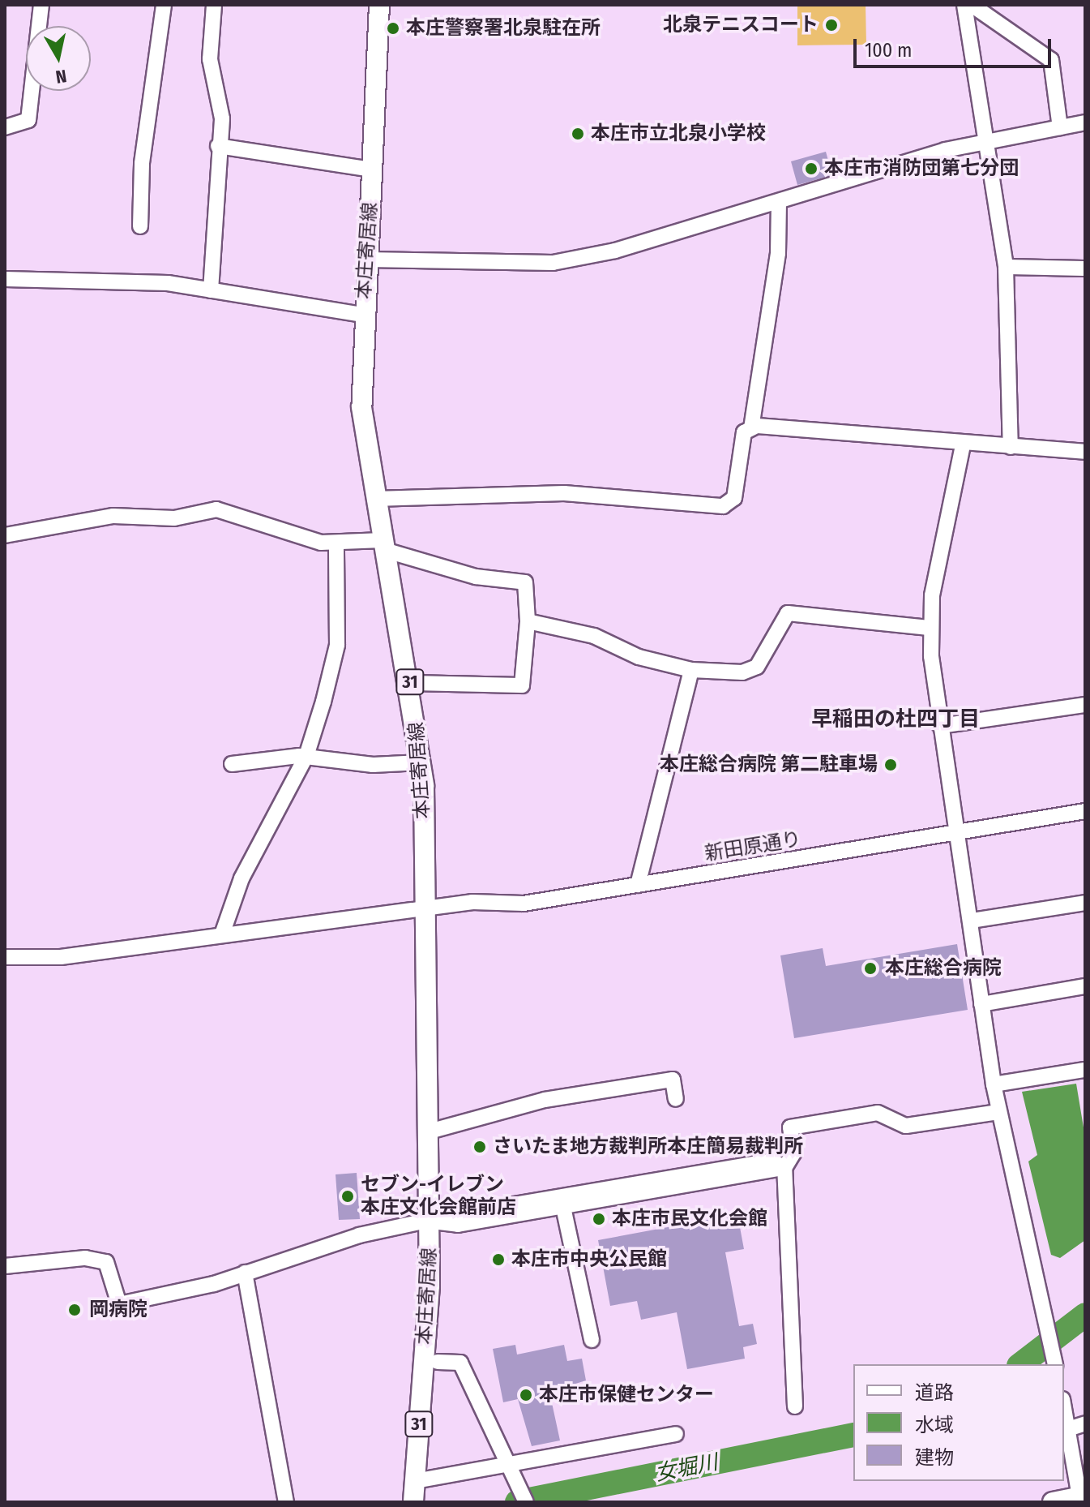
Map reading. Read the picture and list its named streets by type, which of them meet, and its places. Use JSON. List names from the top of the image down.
{
  "streets": {
    "main road": ["本庄寄居線", "31"],
    "street": ["新田原通り"]
  },
  "crossings": [
    ["本庄寄居線", "新田原通り"]
  ],
  "districts": ["早稲田の杜四丁目"],
  "water": ["女堀川"],
  "places": [
    "北泉テニスコート",
    "本庄警察署北泉駐在所",
    "本庄市立北泉小学校",
    "本庄市消防団第七分団",
    "本庄総合病院 第二駐車場",
    "本庄総合病院",
    "さいたま地方裁判所本庄簡易裁判所",
    "セブン-イレブン 本庄文化会館前店",
    "本庄市民文化会館",
    "本庄市中央公民館",
    "岡病院",
    "本庄市保健センター"
  ],
  "legend": ["道路", "水域", "建物"],
  "scale_bar": "100 m",
  "north": "bottom"
}
